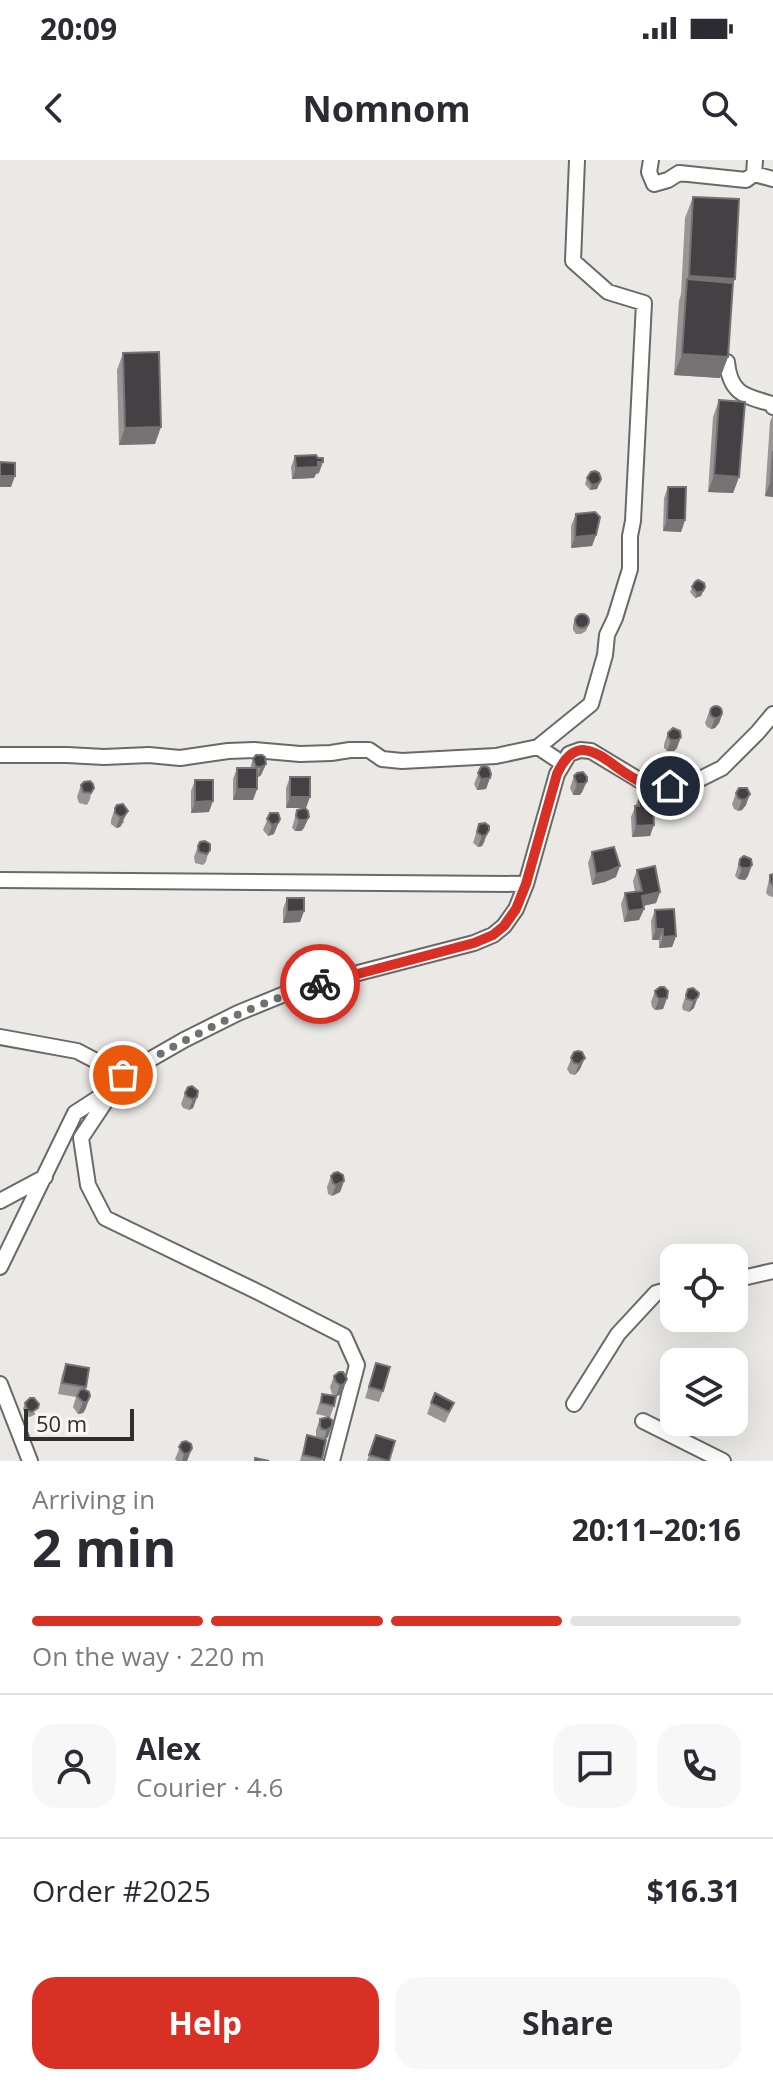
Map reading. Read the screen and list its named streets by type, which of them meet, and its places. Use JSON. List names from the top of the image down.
{
  "scale_bar": "50 m",
  "page": {
    "status": "20:09",
    "header": "Nomnom",
    "scale": "50 m",
    "heading": ["2 min", "Arriving in", "20:11–20:16"],
    "panel": [
      "Alex",
      "Courier · 4.6",
      "Order #2025",
      "$16.31"
    ],
    "bar": "On the way · 220 m",
    "buttons": ["Help", "Share"]
  }
}
